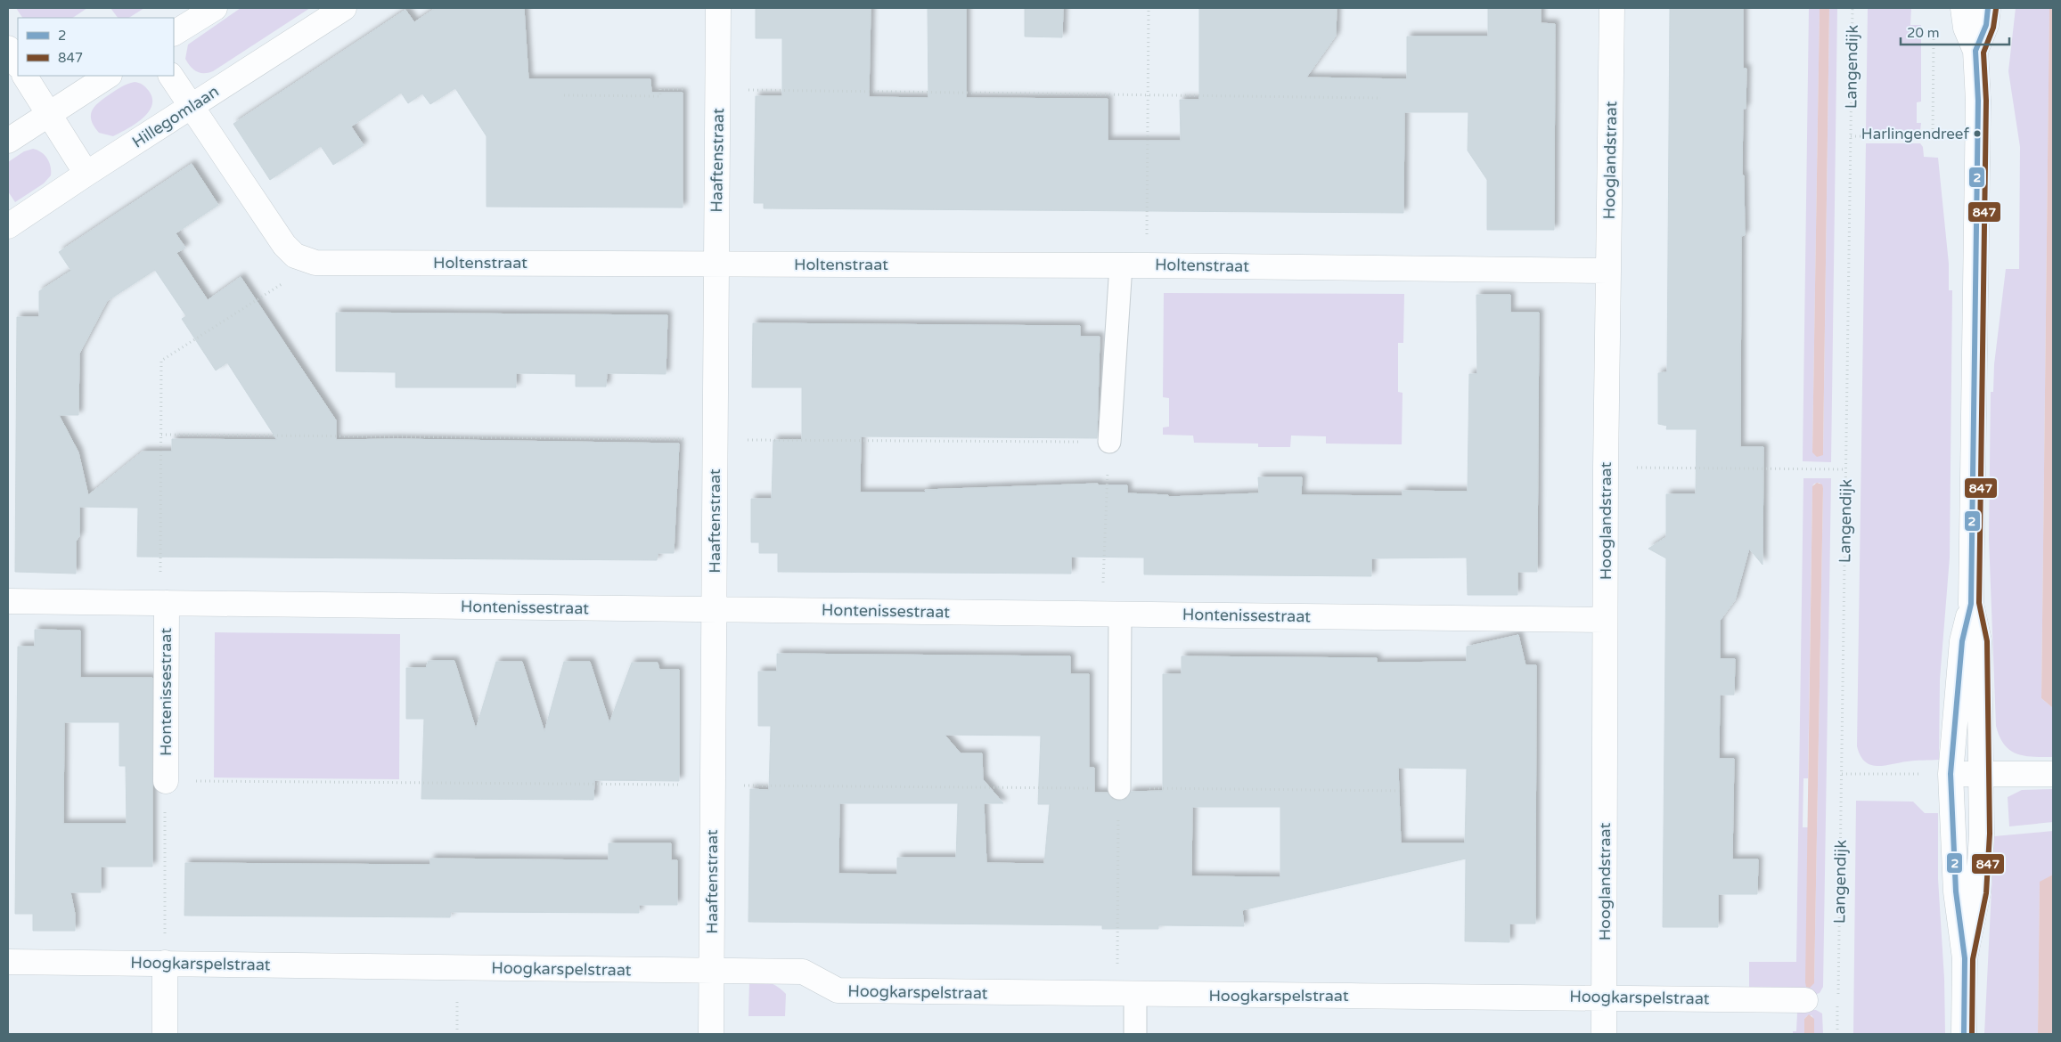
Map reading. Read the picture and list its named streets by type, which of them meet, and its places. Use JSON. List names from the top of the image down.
{
  "streets": {
    "street": [
      "Hillegomlaan",
      "Haaftenstraat",
      "Hooglandstraat",
      "Holtenstraat",
      "Hontenissestraat",
      "Hoogkarspelstraat"
    ],
    "path": ["Langendijk"]
  },
  "crossings": [
    ["Hillegomlaan", "Holtenstraat"],
    ["Haaftenstraat", "Holtenstraat"],
    ["Haaftenstraat", "Hontenissestraat"],
    ["Haaftenstraat", "Hoogkarspelstraat"],
    ["Hooglandstraat", "Holtenstraat"],
    ["Hooglandstraat", "Hontenissestraat"],
    ["Hooglandstraat", "Hoogkarspelstraat"]
  ],
  "places": ["Harlingendreef"],
  "lines": ["transit line 2", "transit line 847"],
  "legend": ["2", "847"],
  "scale_bar": "20 m"
}
